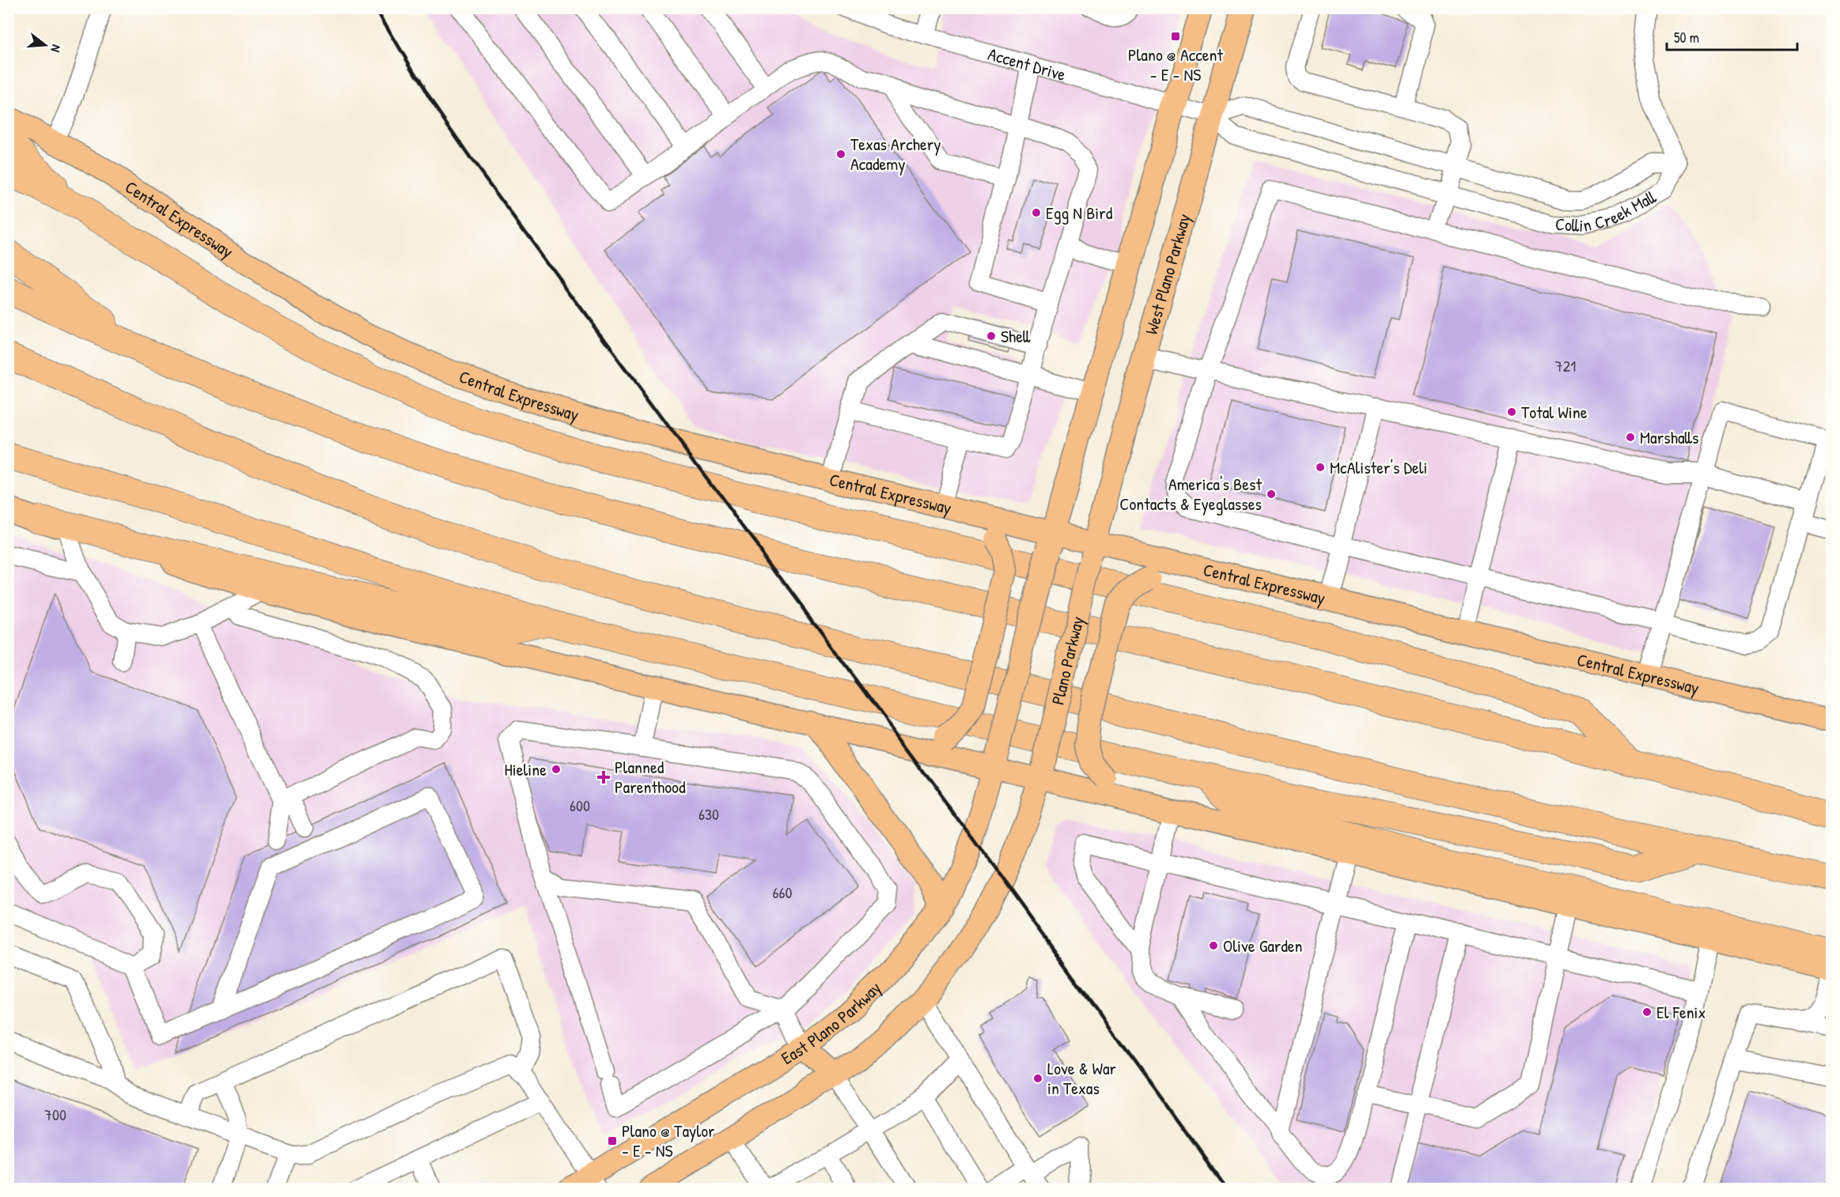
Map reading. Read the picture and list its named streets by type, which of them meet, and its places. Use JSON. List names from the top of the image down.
{
  "streets": {
    "main road": [
      "Central Expressway",
      "West Plano Parkway",
      "Plano Parkway",
      "East Plano Parkway"
    ],
    "street": ["Accent Drive", "Collin Creek Mall"]
  },
  "crossings": [
    ["Accent Drive", "Collin Creek Mall"],
    ["Accent Drive", "West Plano Parkway"],
    ["Collin Creek Mall", "West Plano Parkway"],
    ["Central Expressway", "West Plano Parkway"],
    ["Central Expressway", "Plano Parkway"],
    ["West Plano Parkway", "Plano Parkway"]
  ],
  "places": {
    "transit": ["Plano @ Accent - E - NS", "Plano @ Taylor - E - NS"],
    "other": [
      "Texas Archery Academy",
      "Egg N Bird",
      "Shell",
      "Total Wine",
      "Marshalls",
      "McAlister's Deli",
      "America's Best Contacts & Eyeglasses",
      "Hieline",
      "Olive Garden",
      "El Fenix",
      "Love & War in Texas"
    ],
    "health": ["Planned Parenthood"]
  },
  "house_numbers": [
    "721",
    "600",
    "630",
    "660",
    "700"
  ],
  "scale_bar": "50 m",
  "north": "right"
}
